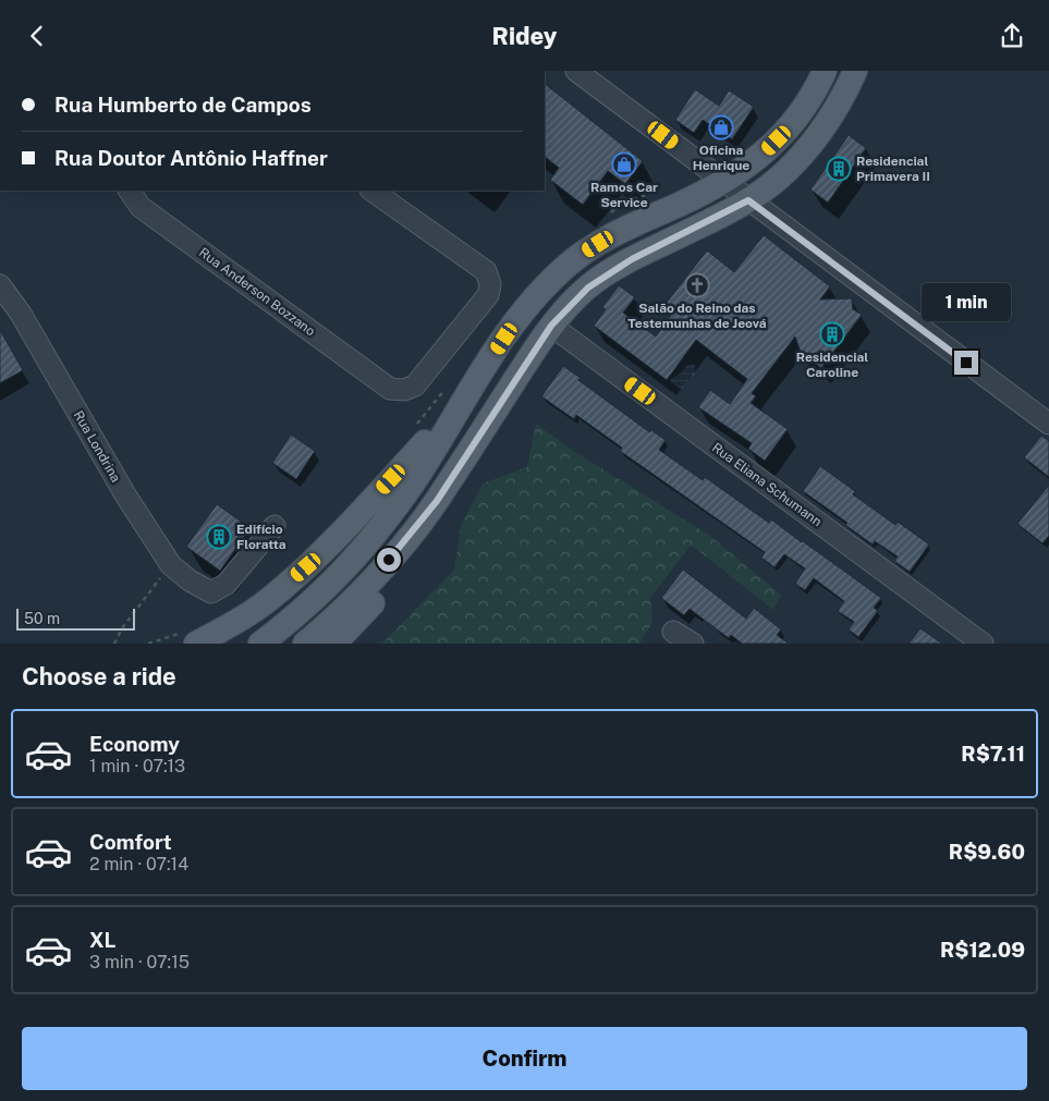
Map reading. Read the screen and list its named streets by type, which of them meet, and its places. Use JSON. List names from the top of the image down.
{
  "streets": {
    "street": ["Rua Anderson Bozzano", "Rua Londrina", "Rua Eliana Schumann"]
  },
  "places": {
    "shop": ["Oficina Henrique", "Ramos Car Service"],
    "building": ["Residencial Primavera II", "Residencial Caroline", "Edifício Floratta"],
    "church": ["Salão do Reino das Testemunhas de Jeová"]
  },
  "scale_bar": "50 m",
  "page": {
    "header": "Ridey",
    "banner": ["Rua Humberto de Campos", "Rua Doutor Antônio Haffner"],
    "bubble": "1 min",
    "scale": "50 m",
    "heading": "Choose a ride",
    "list": [
      {
        "name": "Economy",
        "note": "1 min · 07:13",
        "value": "R$7.11"
      },
      {
        "name": "Comfort",
        "note": "2 min · 07:14",
        "value": "R$9.60"
      },
      {
        "name": "XL",
        "note": "3 min · 07:15",
        "value": "R$12.09"
      }
    ],
    "buttons": "Confirm"
  }
}
